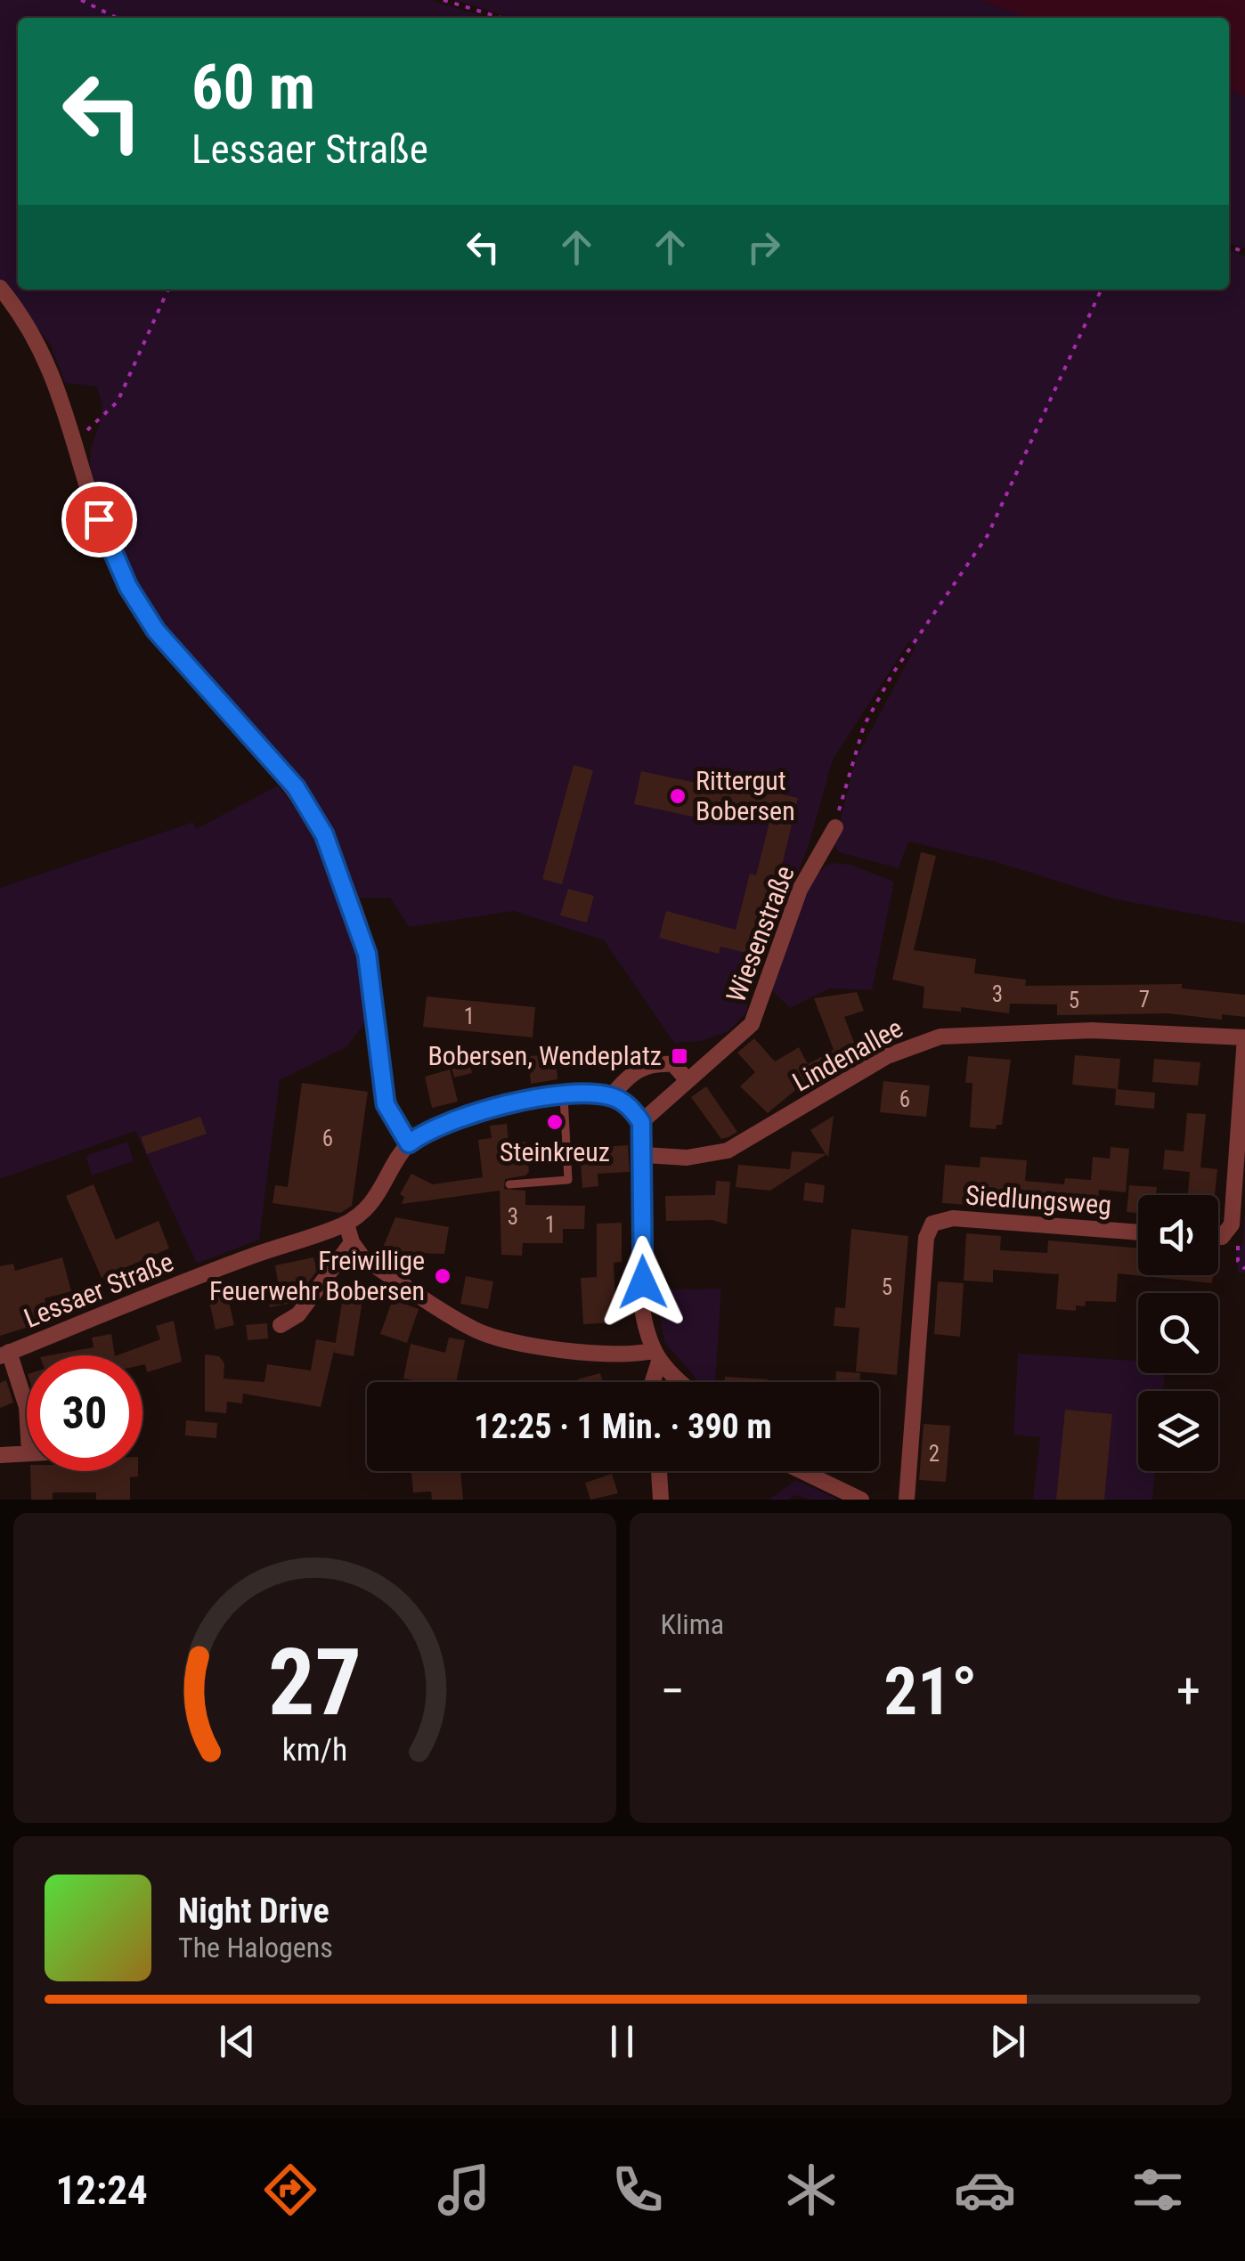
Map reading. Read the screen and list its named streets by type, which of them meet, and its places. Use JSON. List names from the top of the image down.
{
  "streets": {
    "street": [
      "Wiesenstraße",
      "Lindenallee",
      "Siedlungsweg",
      "Lessaer Straße"
    ]
  },
  "places": {
    "other": ["Rittergut Bobersen", "Steinkreuz", "Freiwillige Feuerwehr Bobersen"],
    "transit": ["Bobersen, Wendeplatz"]
  },
  "house_numbers": [
    "3",
    "7",
    "5",
    "1",
    "6",
    "6",
    "3",
    "1",
    "5",
    "2"
  ],
  "page": {
    "turn": ["60 m", "Lessaer Straße"],
    "limit": "30",
    "trip": "12:25 · 1 Min. · 390 m",
    "tile": "Klima",
    "heat": ["−", "21°", "+"],
    "song": ["Night Drive", "The Halogens"],
    "tabs": "12:24",
    "gauge": ["27", "km/h"]
  }
}
